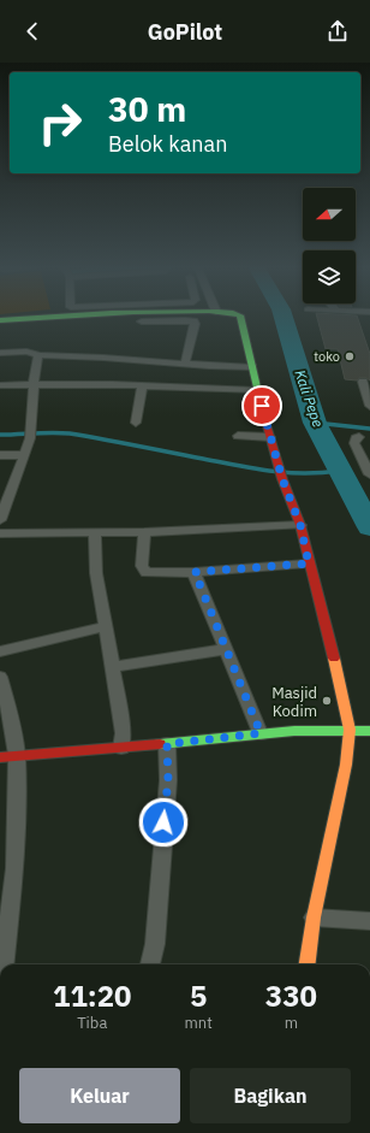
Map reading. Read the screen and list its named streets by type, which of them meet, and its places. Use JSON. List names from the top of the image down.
{
  "water": ["Kali Pepe"],
  "places": ["toko", "Masjid Kodim"],
  "north": "left",
  "page": {
    "header": "GoPilot",
    "turn": ["30 m", "Belok kanan"],
    "eta": [
      "11:20",
      "Tiba",
      "5",
      "mnt",
      "330",
      "m"
    ],
    "buttons": ["Keluar", "Bagikan"]
  }
}
